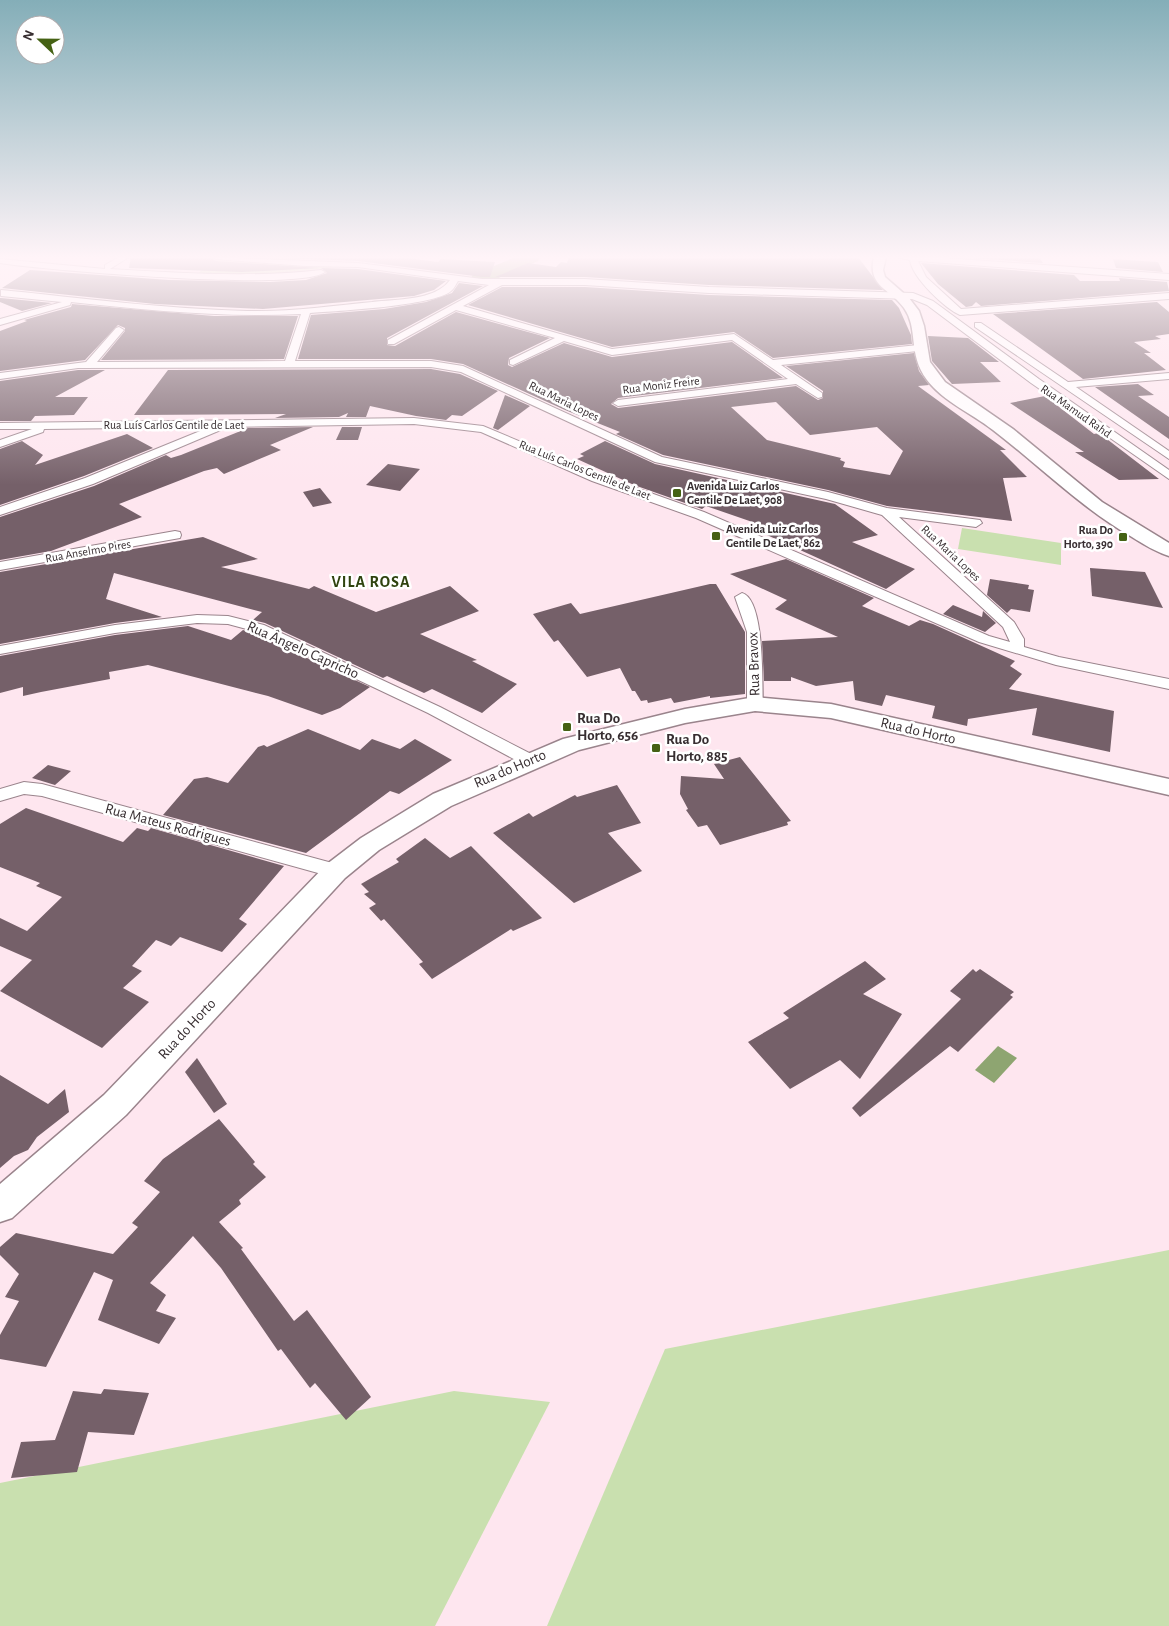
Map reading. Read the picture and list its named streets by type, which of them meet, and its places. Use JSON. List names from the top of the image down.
{
  "streets": {
    "street": [
      "Rua Moniz Freire",
      "Rua Maria Lopes",
      "Rua Mamud Rahd",
      "Rua Luís Carlos Gentile de Laet",
      "Rua Anselmo Pires",
      "Rua Ângelo Capricho",
      "Rua Bravox",
      "Rua do Horto",
      "Rua Mateus Rodrigues"
    ]
  },
  "crossings": [
    ["Rua Maria Lopes", "Rua Luís Carlos Gentile de Laet"],
    ["Rua Ângelo Capricho", "Rua do Horto"],
    ["Rua Bravox", "Rua do Horto"],
    ["Rua do Horto", "Rua Mateus Rodrigues"]
  ],
  "districts": ["VILA ROSA"],
  "places": {
    "transit": [
      "Avenida Luiz Carlos Gentile De Laet, 908",
      "Avenida Luiz Carlos Gentile De Laet, 862",
      "Rua Do Horto, 390",
      "Rua Do Horto, 656",
      "Rua Do Horto, 885"
    ]
  },
  "north": "left"
}
